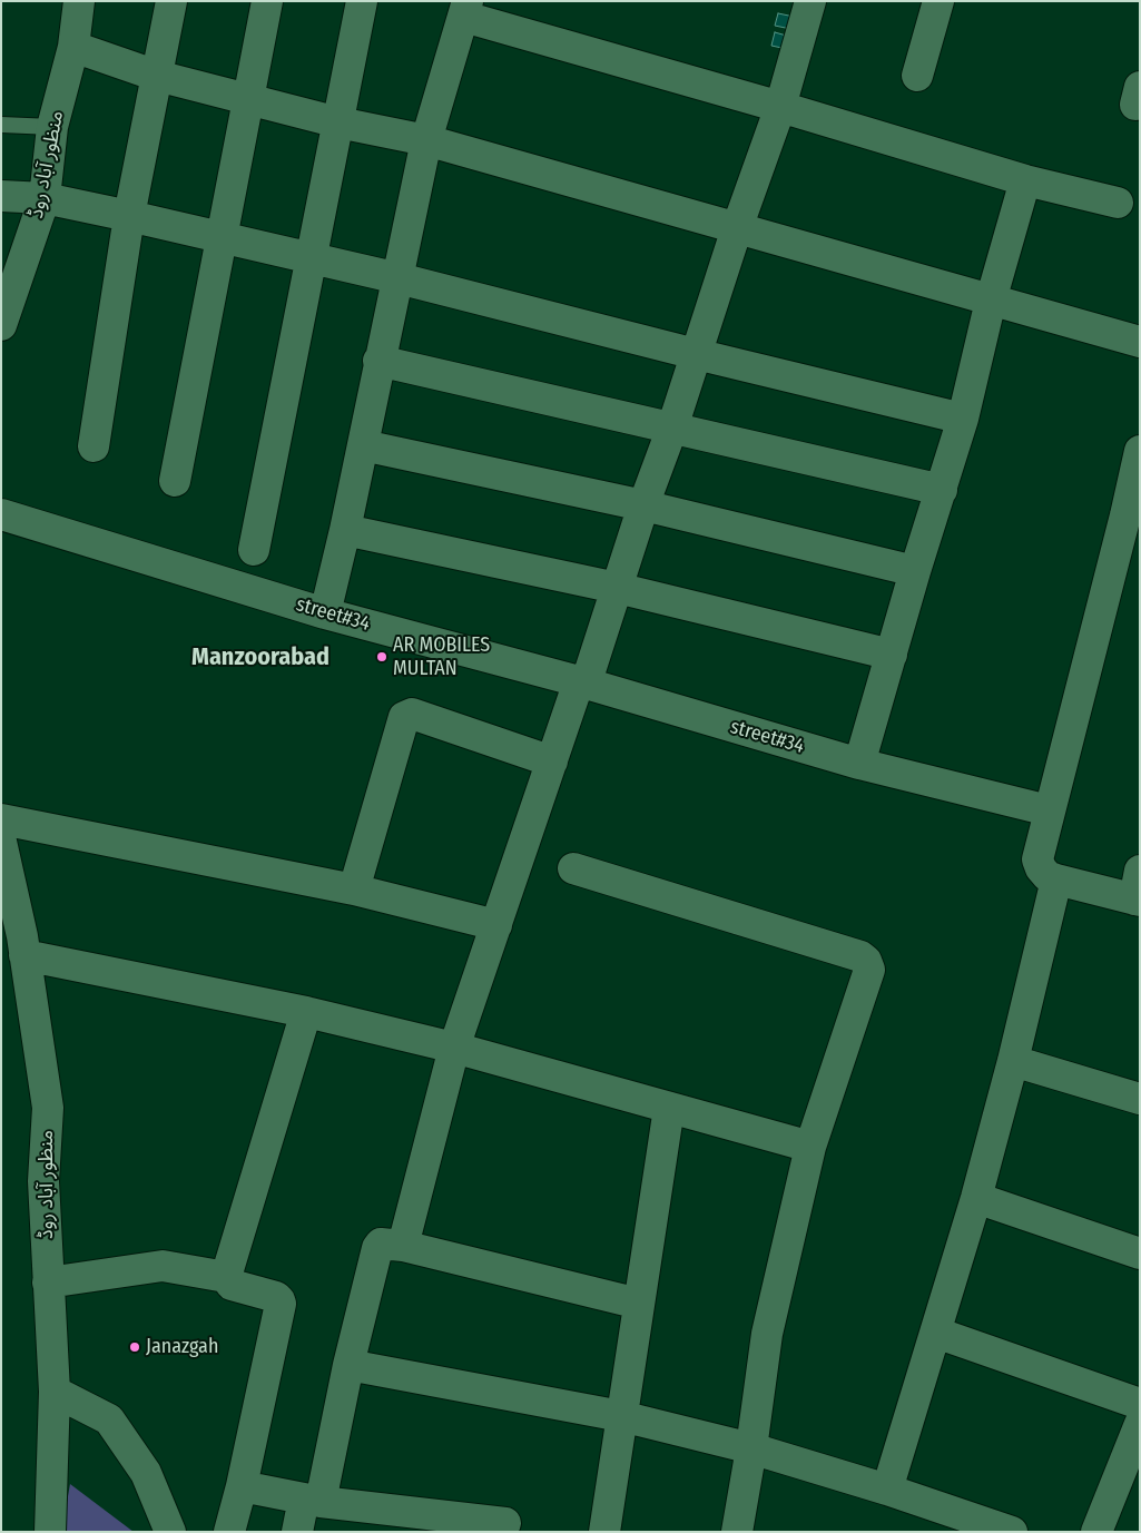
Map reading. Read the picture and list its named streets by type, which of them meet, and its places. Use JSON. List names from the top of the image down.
{
  "streets": {
    "street": ["منظور آباد روڈ", "street#34"]
  },
  "districts": ["Manzoorabad"],
  "places": ["AR MOBILES MULTAN", "Janazgah"]
}
